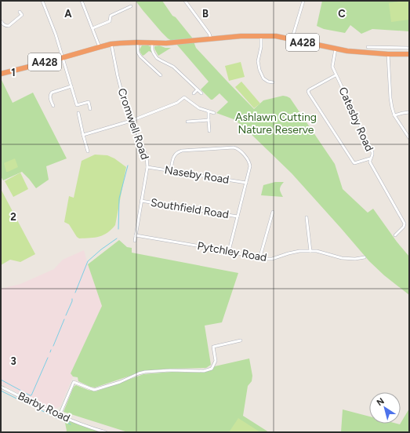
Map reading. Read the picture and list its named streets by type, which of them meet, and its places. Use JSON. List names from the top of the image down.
{
  "streets": {
    "highway": ["A428"],
    "street": [
      "Catesby Road",
      "Cromwell Road",
      "Naseby Road",
      "Southfield Road",
      "Pytchley Road",
      "Barby Road"
    ]
  },
  "crossings": [
    ["A428", "Catesby Road"],
    ["A428", "Cromwell Road"],
    ["Cromwell Road", "Naseby Road"],
    ["Cromwell Road", "Southfield Road"],
    ["Cromwell Road", "Pytchley Road"]
  ],
  "parks": ["Ashlawn Cutting Nature Reserve"],
  "north": "top left",
  "grid": {
    "columns": ["A", "B", "C"],
    "rows": ["1", "2", "3"]
  }
}
